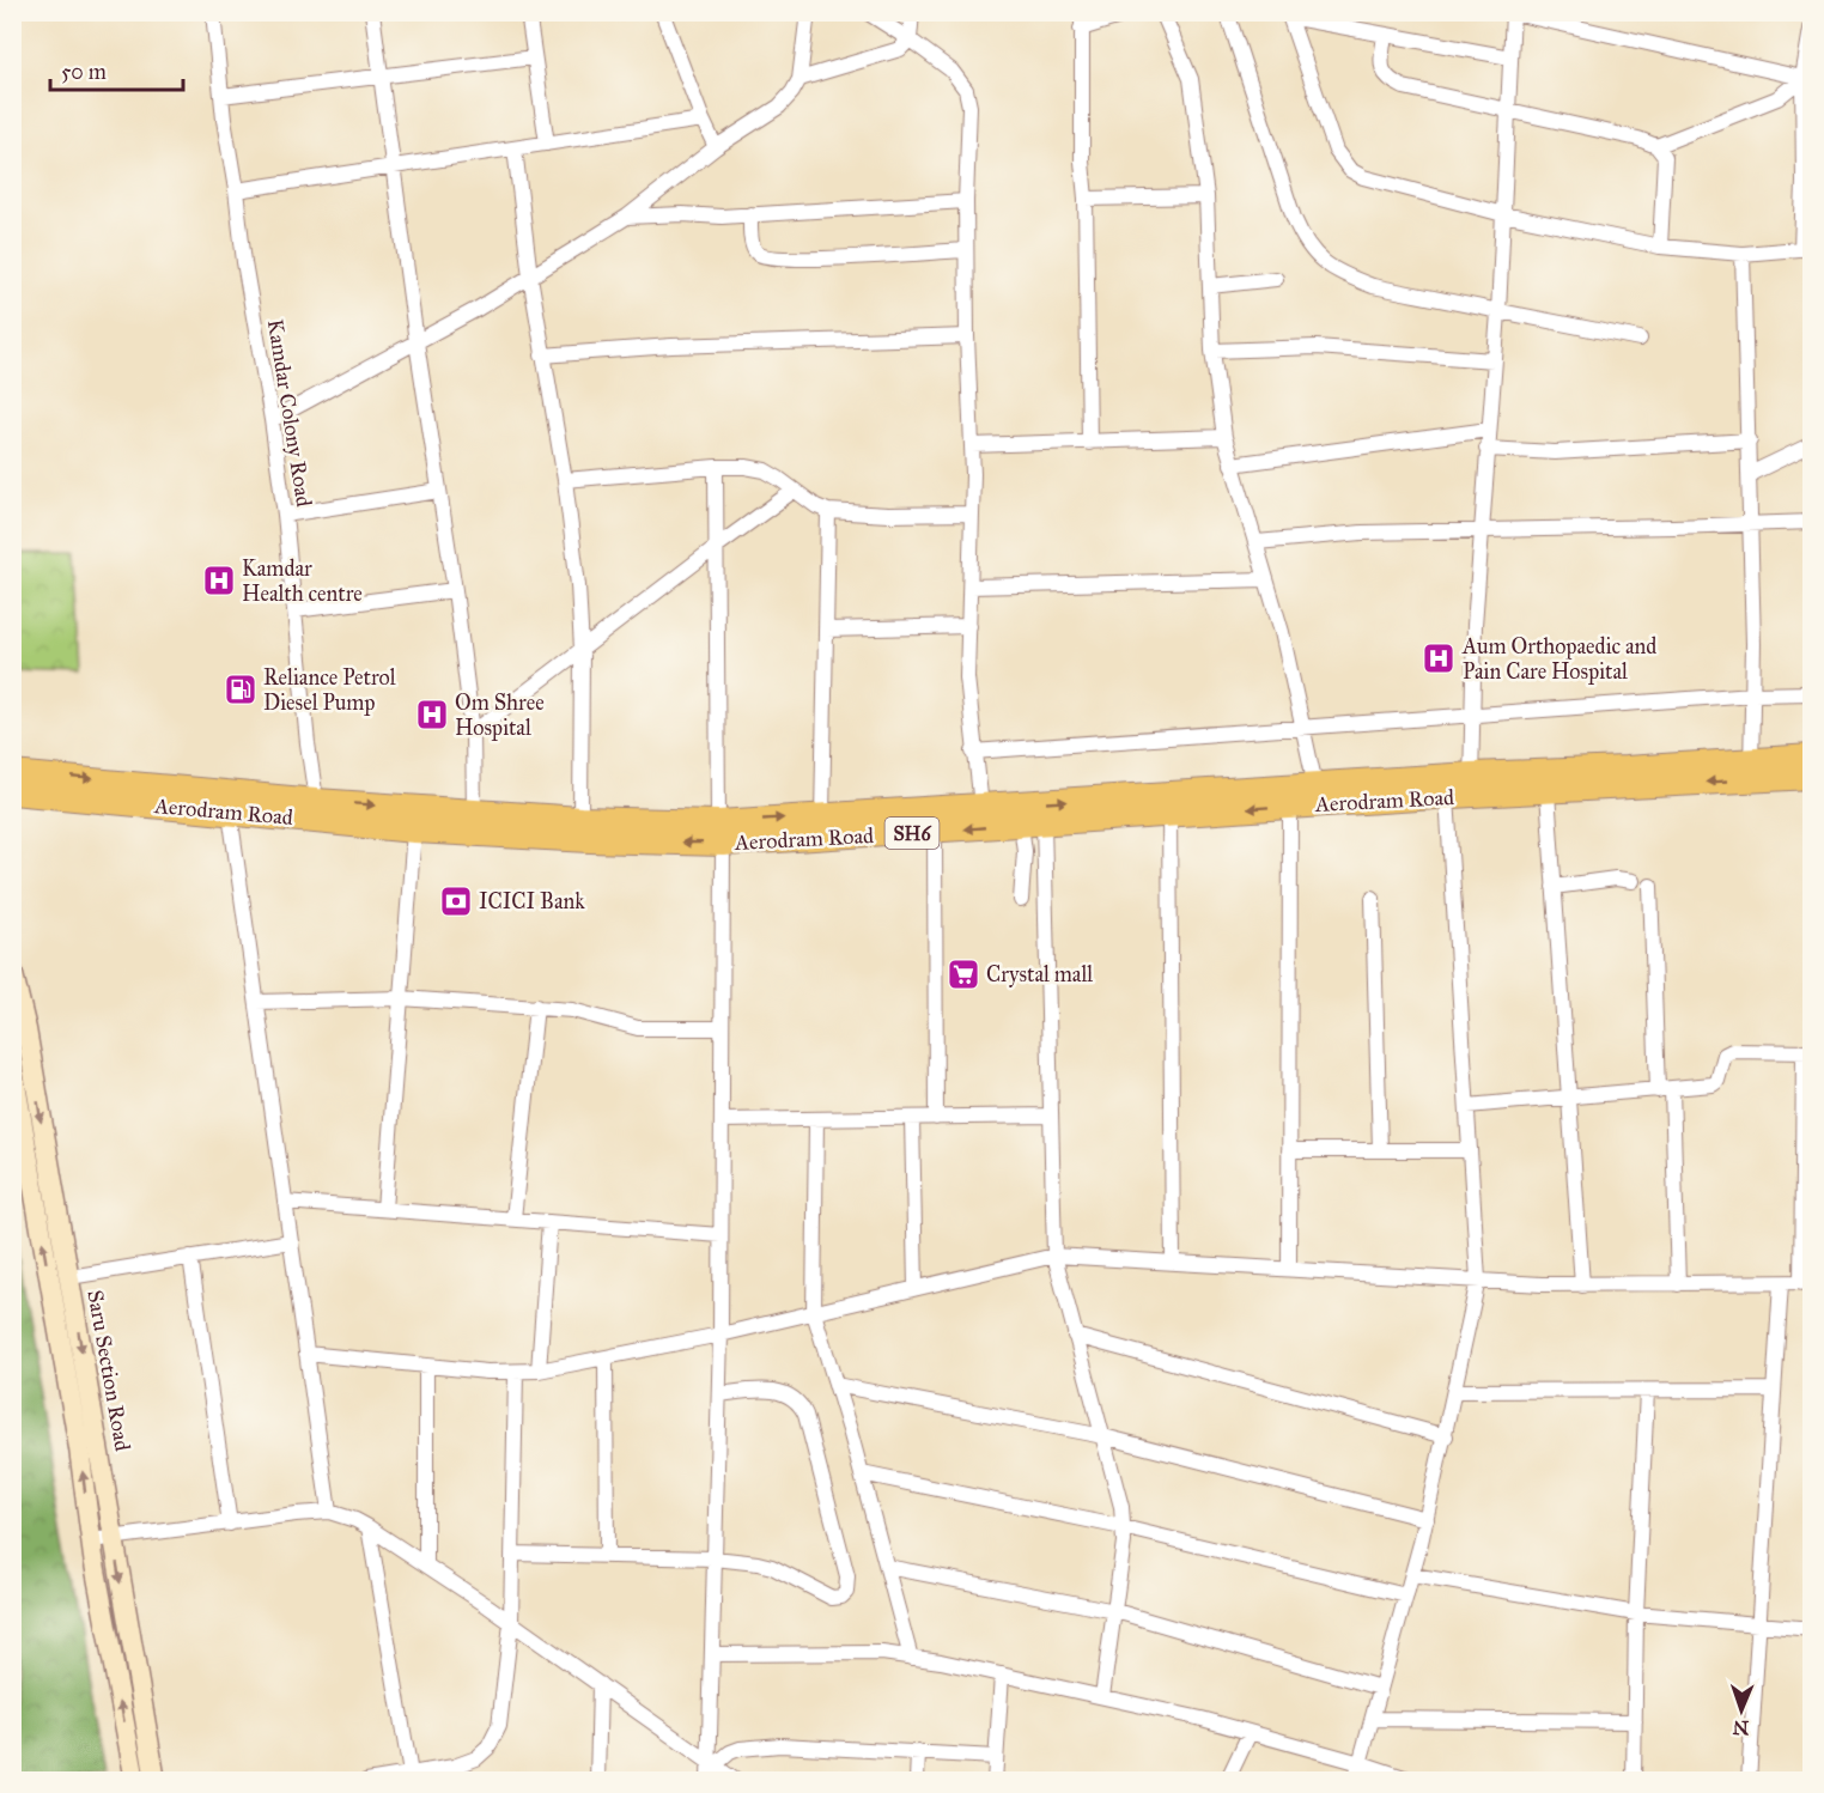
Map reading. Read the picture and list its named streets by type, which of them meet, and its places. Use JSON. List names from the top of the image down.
{
  "streets": {
    "main road": ["Aerodram Road", "SH6"],
    "street": ["Kamdar Colony Road", "Saru Section Road"]
  },
  "crossings": [
    ["Kamdar Colony Road", "Aerodram Road"]
  ],
  "places": {
    "hospital": ["Kamdar Health centre", "Aum Orthopaedic and Pain Care Hospital", "Om Shree Hospital"],
    "fuel station": ["Reliance Petrol Diesel Pump"],
    "bank": ["ICICI Bank"],
    "supermarket": ["Crystal mall"]
  },
  "scale_bar": "50 m",
  "north": "bottom"
}
